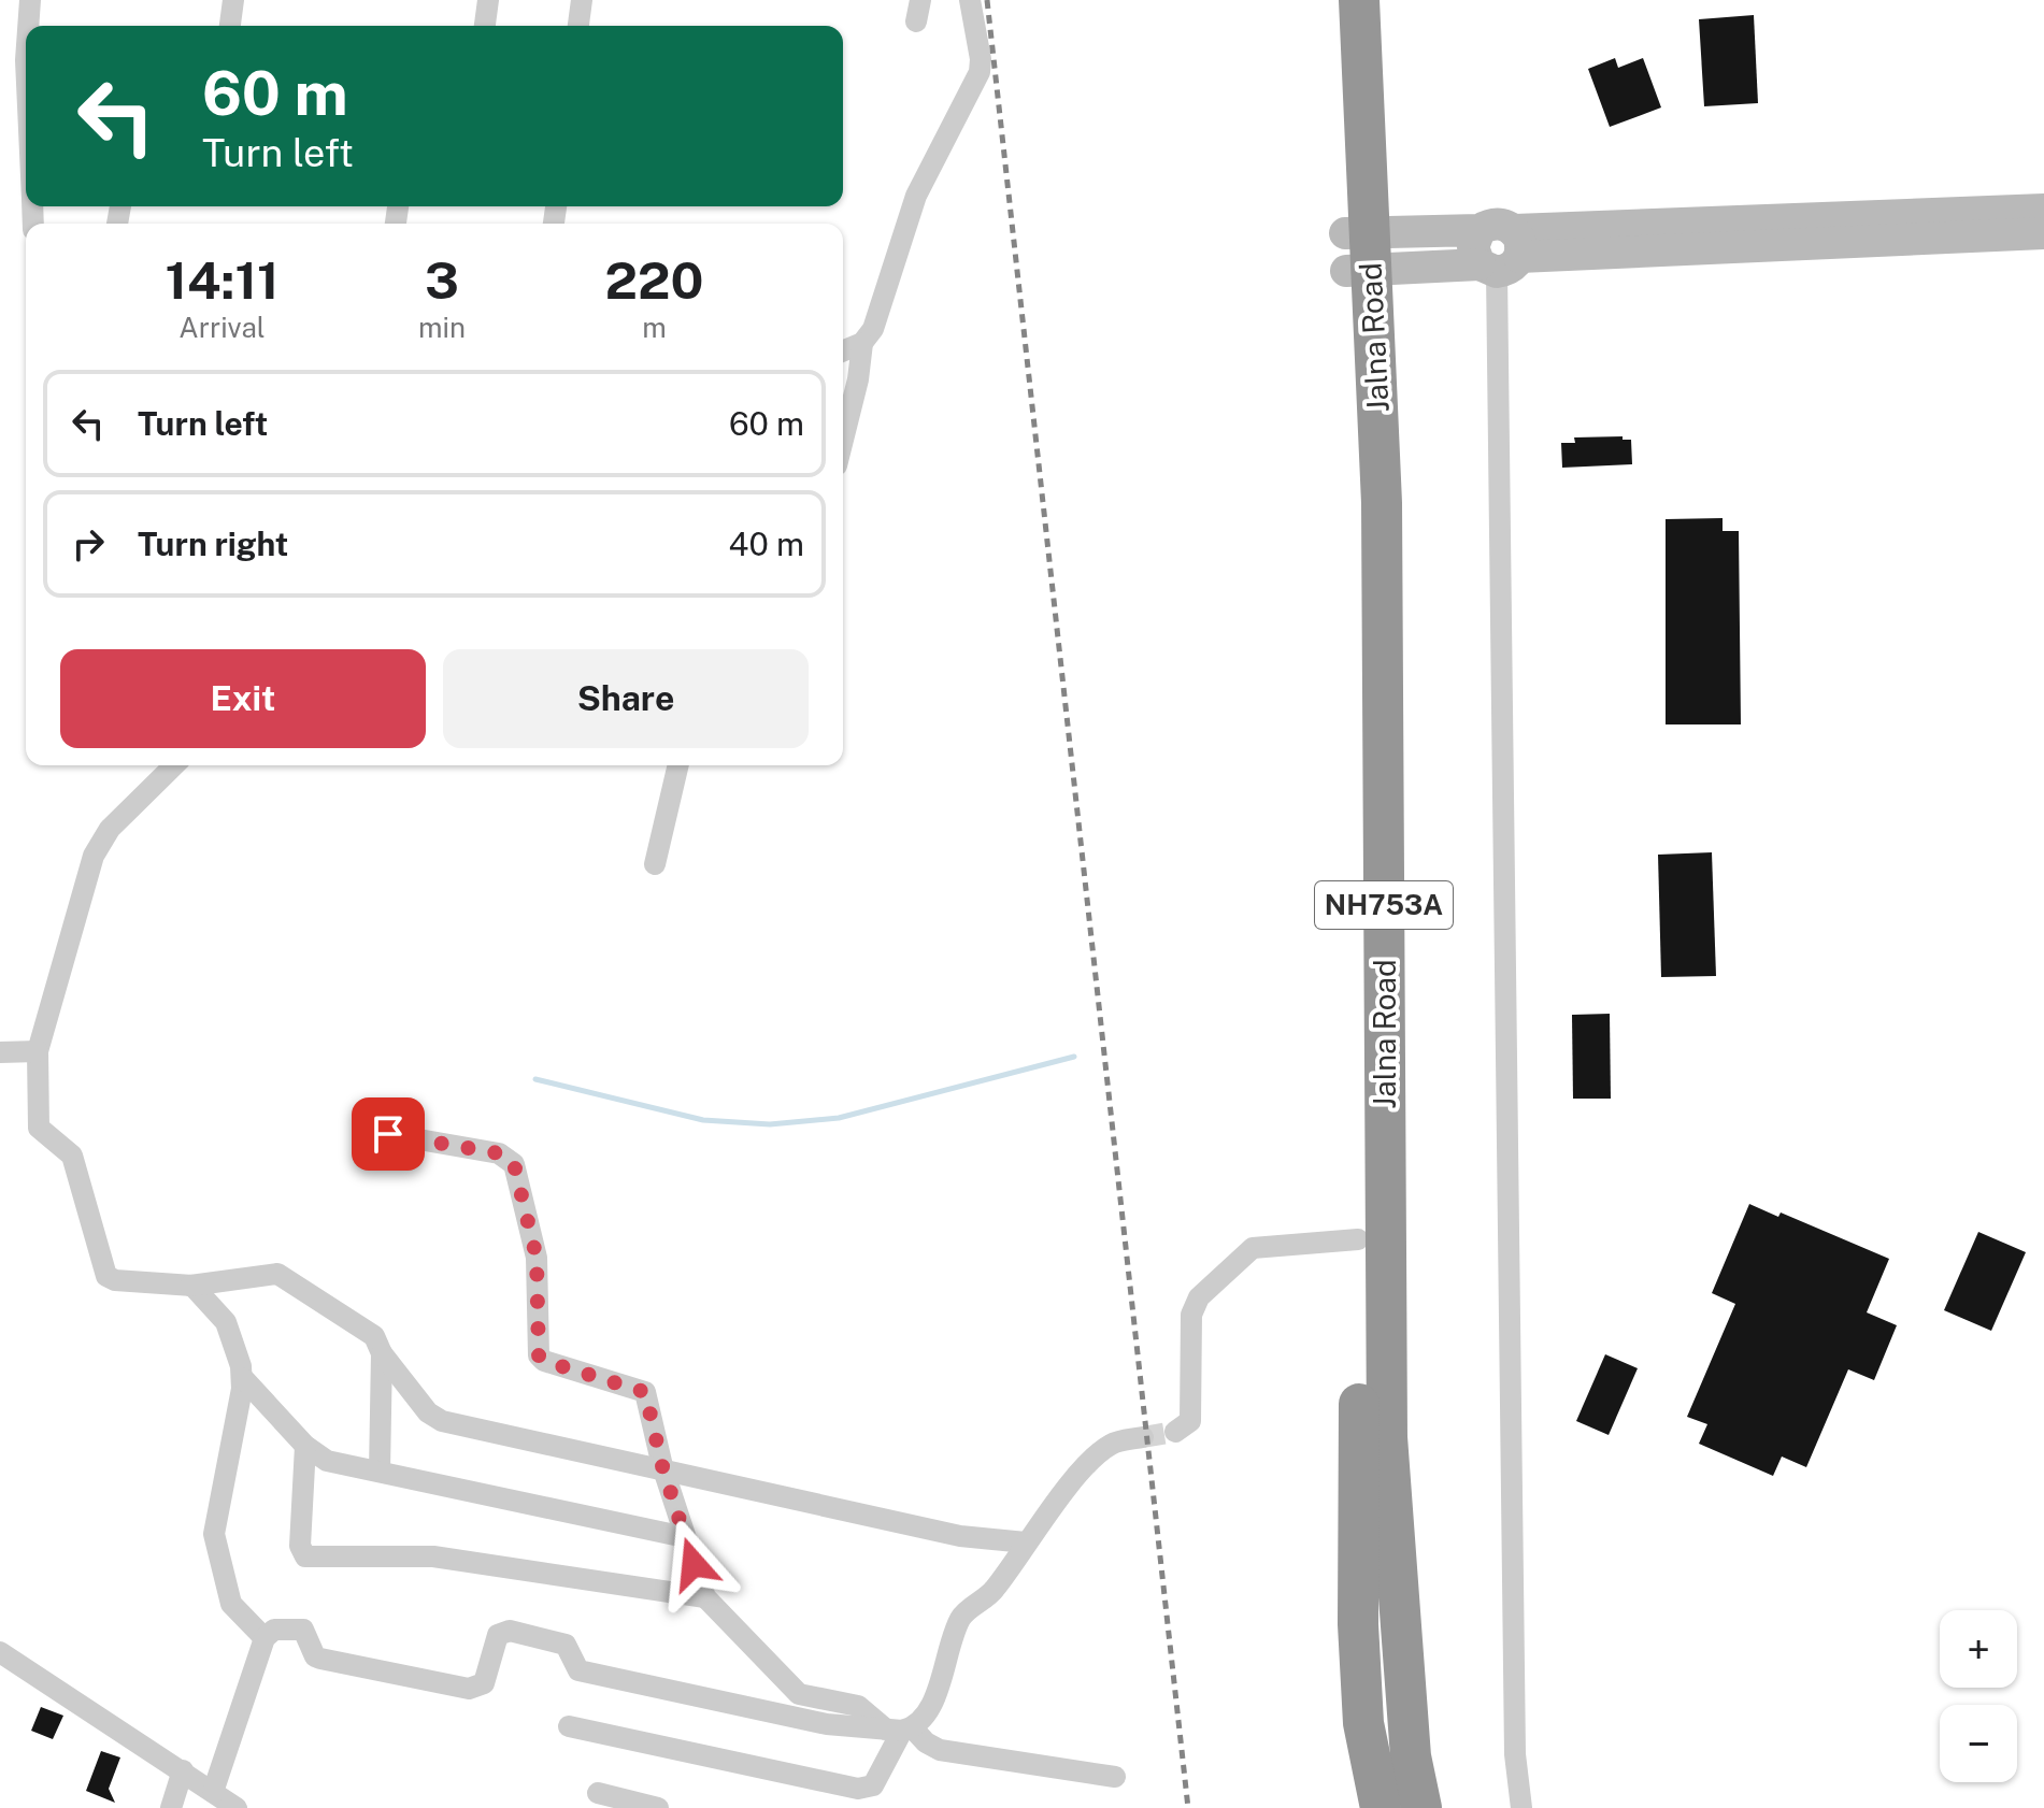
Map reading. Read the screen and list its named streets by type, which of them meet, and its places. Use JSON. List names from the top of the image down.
{
  "streets": {
    "highway": ["Jalna Road", "NH753A"]
  },
  "page": {
    "turn": ["60 m", "Turn left"],
    "eta": [
      "14:11",
      "Arrival",
      "3",
      "min",
      "220",
      "m"
    ],
    "list": [
      {
        "name": "Turn left",
        "value": "60 m"
      },
      {
        "name": "Turn right",
        "value": "40 m"
      }
    ],
    "buttons": ["Exit", "Share"],
    "map_buttons": ["+", "−"]
  }
}
